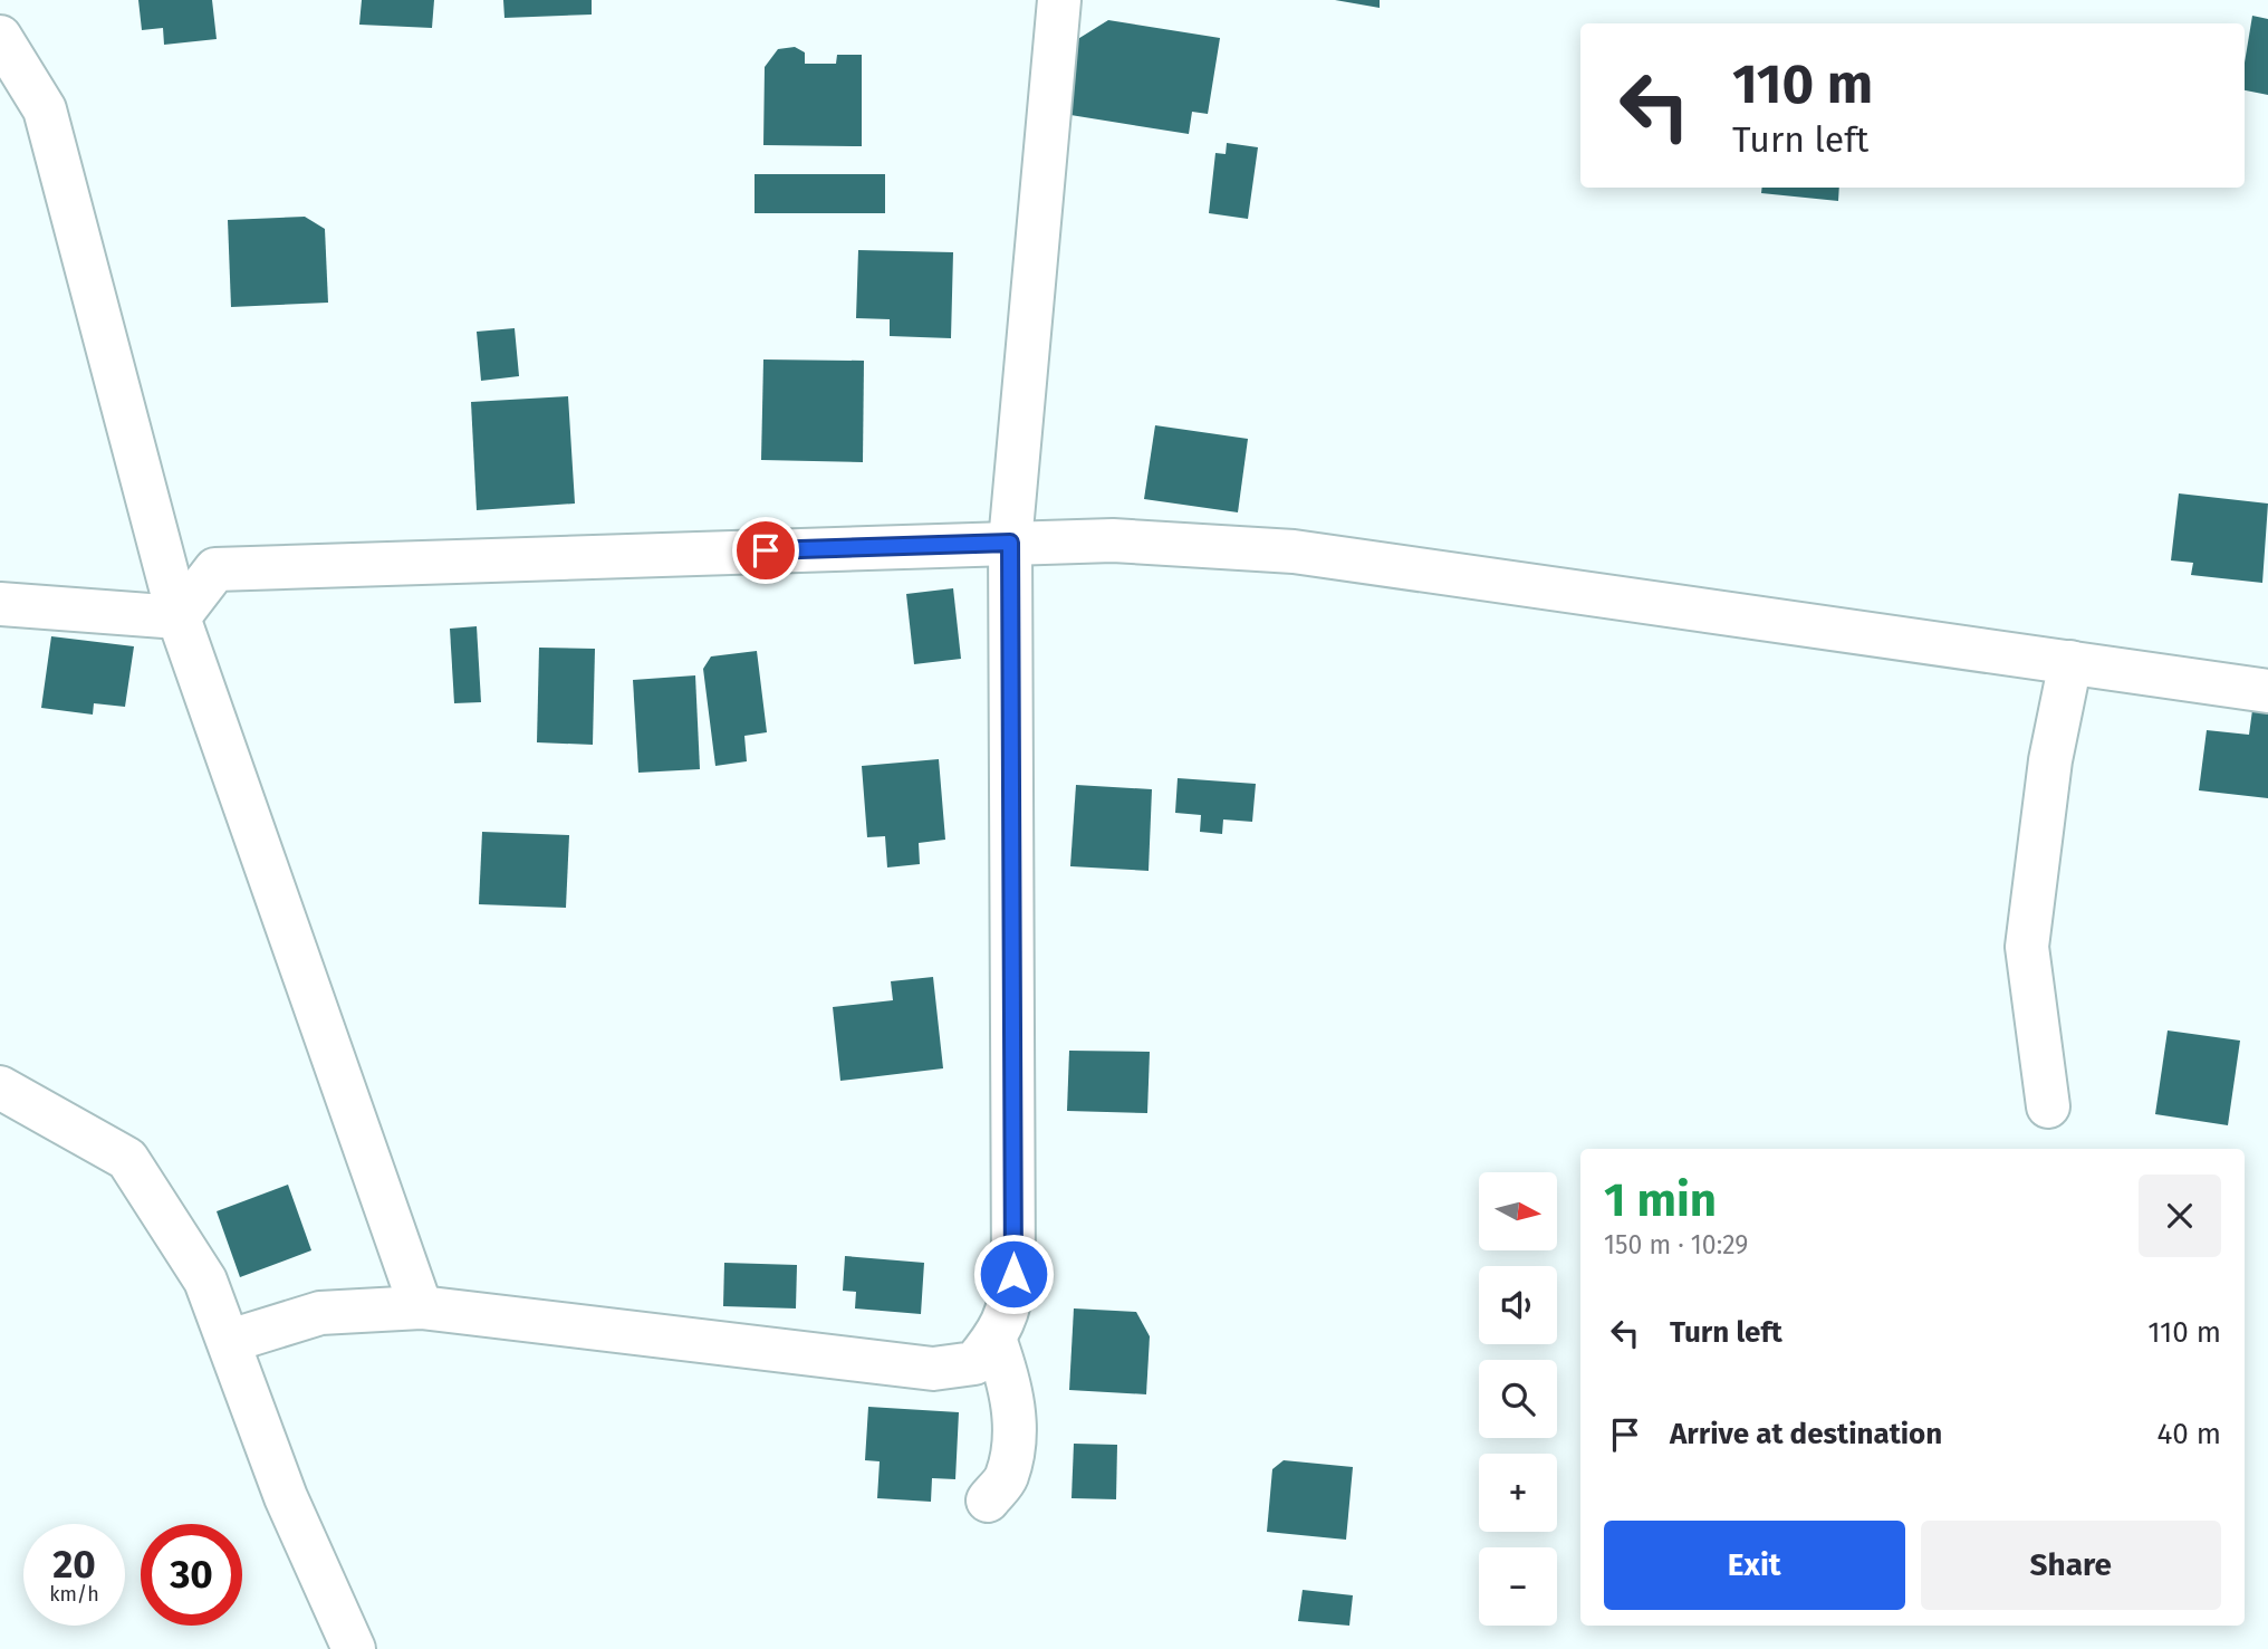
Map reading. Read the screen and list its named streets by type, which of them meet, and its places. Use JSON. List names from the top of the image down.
{
  "north": "right",
  "page": {
    "turn": ["110 m", "Turn left"],
    "heading": ["1 min", "150 m · 10:29"],
    "map_buttons": ["+", "−"],
    "list": [
      {
        "name": "Turn left",
        "value": "110 m"
      },
      {
        "name": "Arrive at destination",
        "value": "40 m"
      }
    ],
    "buttons": ["Exit", "Share"],
    "speed": "20 km/h",
    "limit": "30"
  }
}
